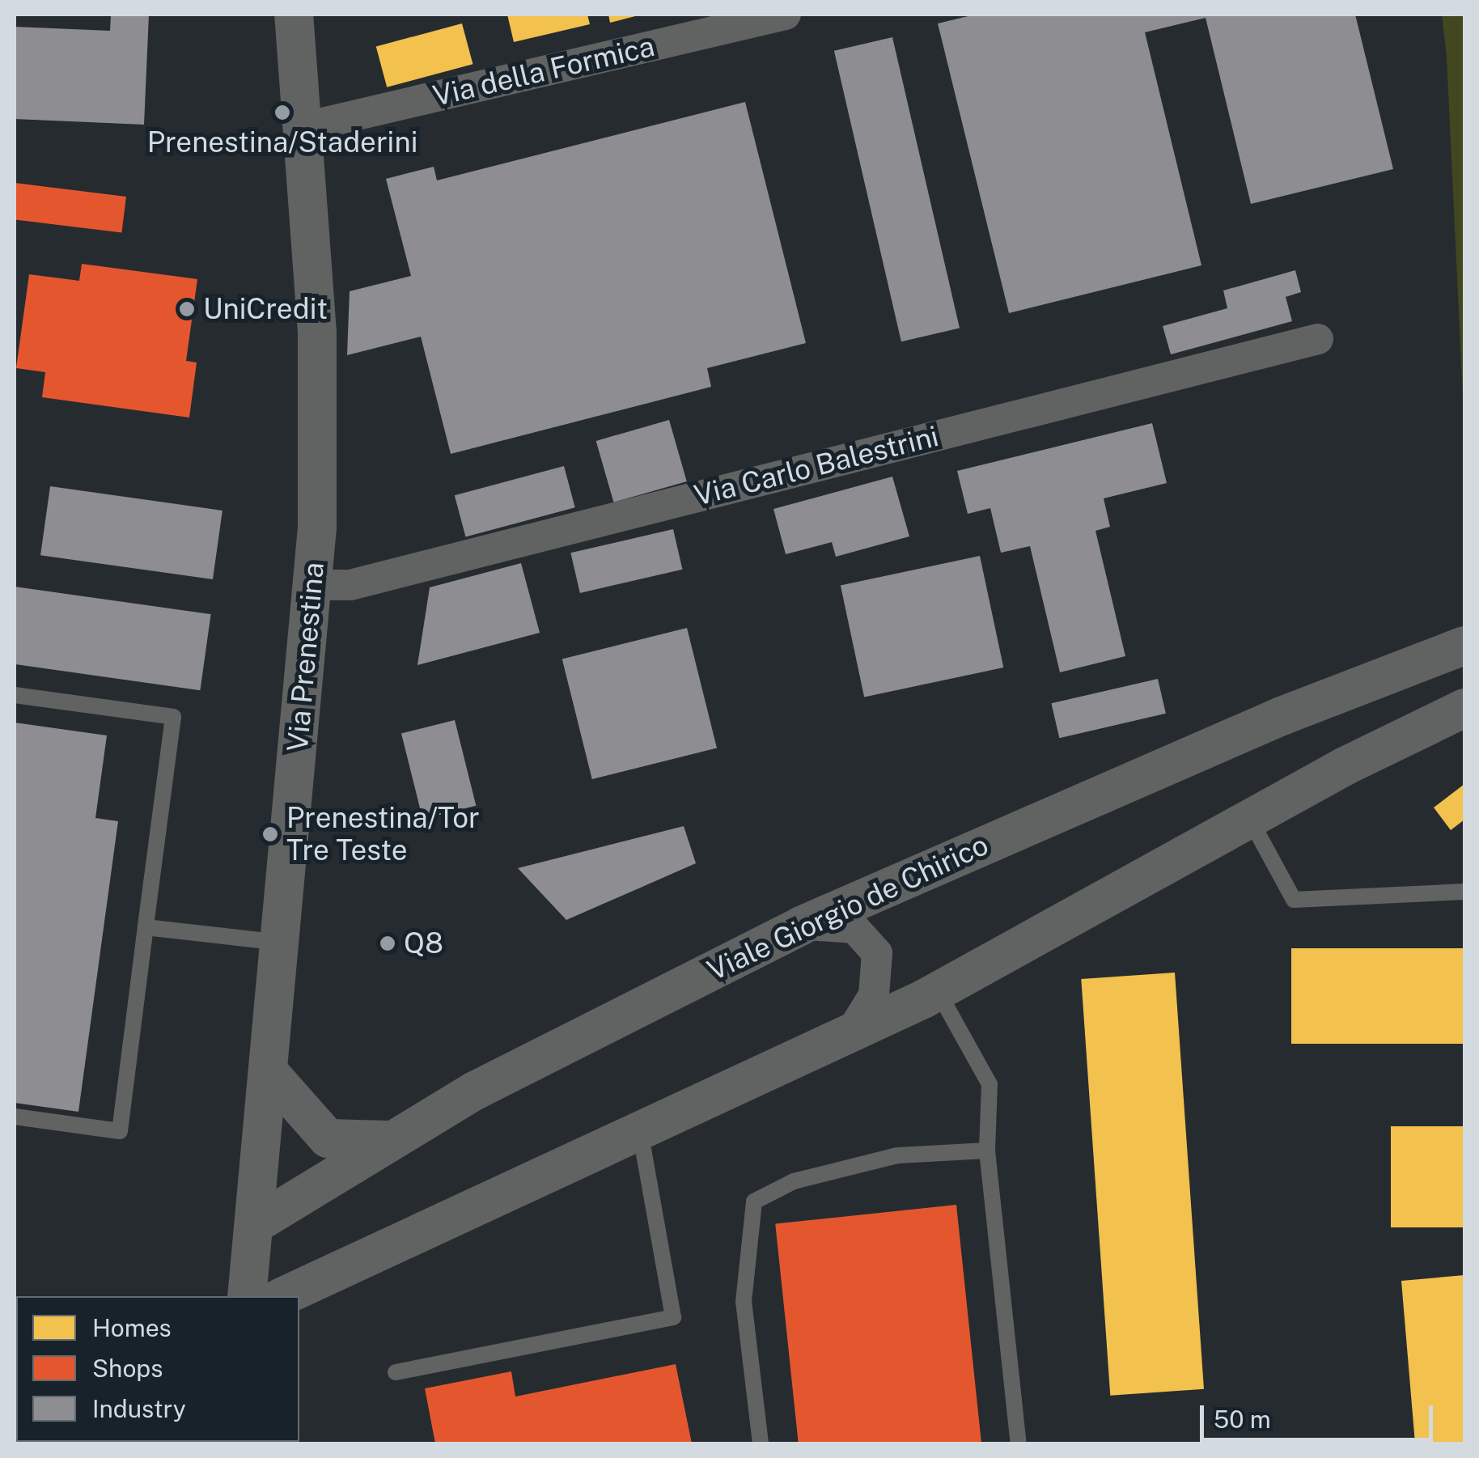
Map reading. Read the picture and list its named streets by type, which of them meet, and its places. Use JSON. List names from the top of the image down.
{
  "streets": {
    "street": [
      "Via della Formica",
      "Via Carlo Balestrini",
      "Via Prenestina",
      "Viale Giorgio de Chirico"
    ]
  },
  "crossings": [
    ["Via della Formica", "Via Prenestina"],
    ["Via Carlo Balestrini", "Via Prenestina"],
    ["Via Prenestina", "Viale Giorgio de Chirico"]
  ],
  "places": [
    "Prenestina/Staderini",
    "UniCredit",
    "Prenestina/Tor Tre Teste",
    "Q8"
  ],
  "legend": ["Homes", "Shops", "Industry"],
  "scale_bar": "50 m"
}
